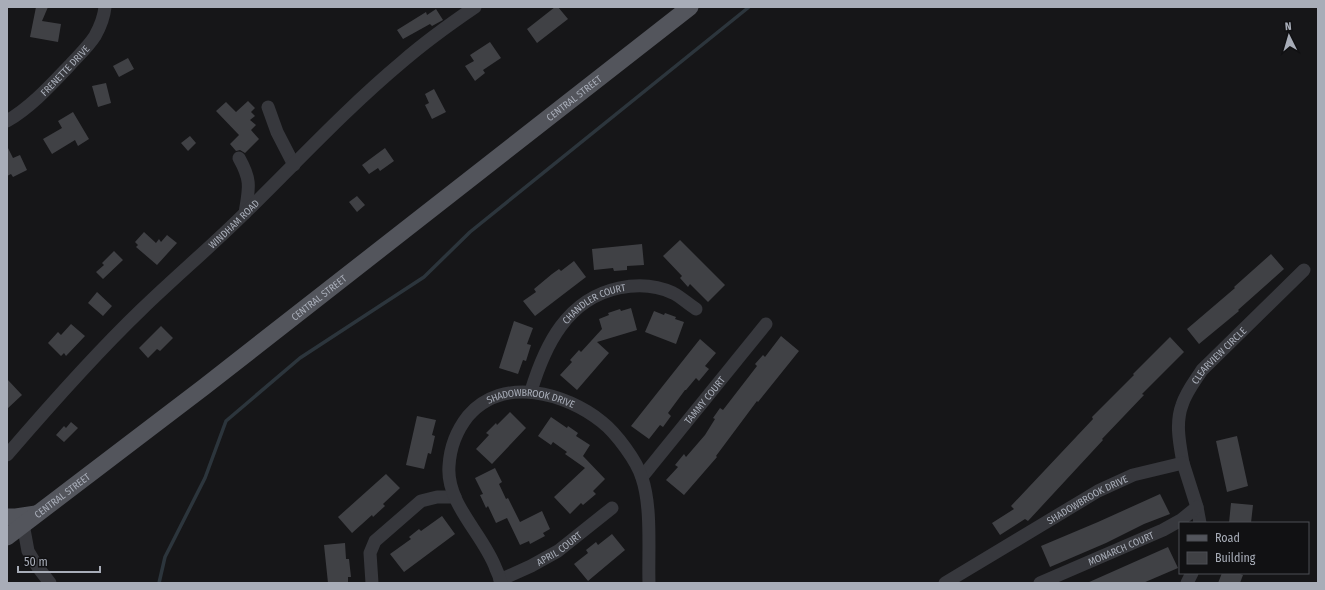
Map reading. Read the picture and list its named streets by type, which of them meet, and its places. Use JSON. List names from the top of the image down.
{
  "streets": {
    "main road": ["CENTRAL STREET"],
    "street": [
      "FRENETTE DRIVE",
      "WINDHAM ROAD",
      "CHANDLER COURT",
      "CLEARVIEW CIRCLE",
      "TAMMY COURT",
      "SHADOWBROOK DRIVE",
      "APRIL COURT",
      "MONARCH COURT"
    ]
  },
  "crossings": [
    ["CHANDLER COURT", "SHADOWBROOK DRIVE"],
    ["CLEARVIEW CIRCLE", "SHADOWBROOK DRIVE"],
    ["TAMMY COURT", "SHADOWBROOK DRIVE"],
    ["SHADOWBROOK DRIVE", "APRIL COURT"]
  ],
  "legend": ["Road", "Building"],
  "scale_bar": "50 m",
  "north": "top"
}
